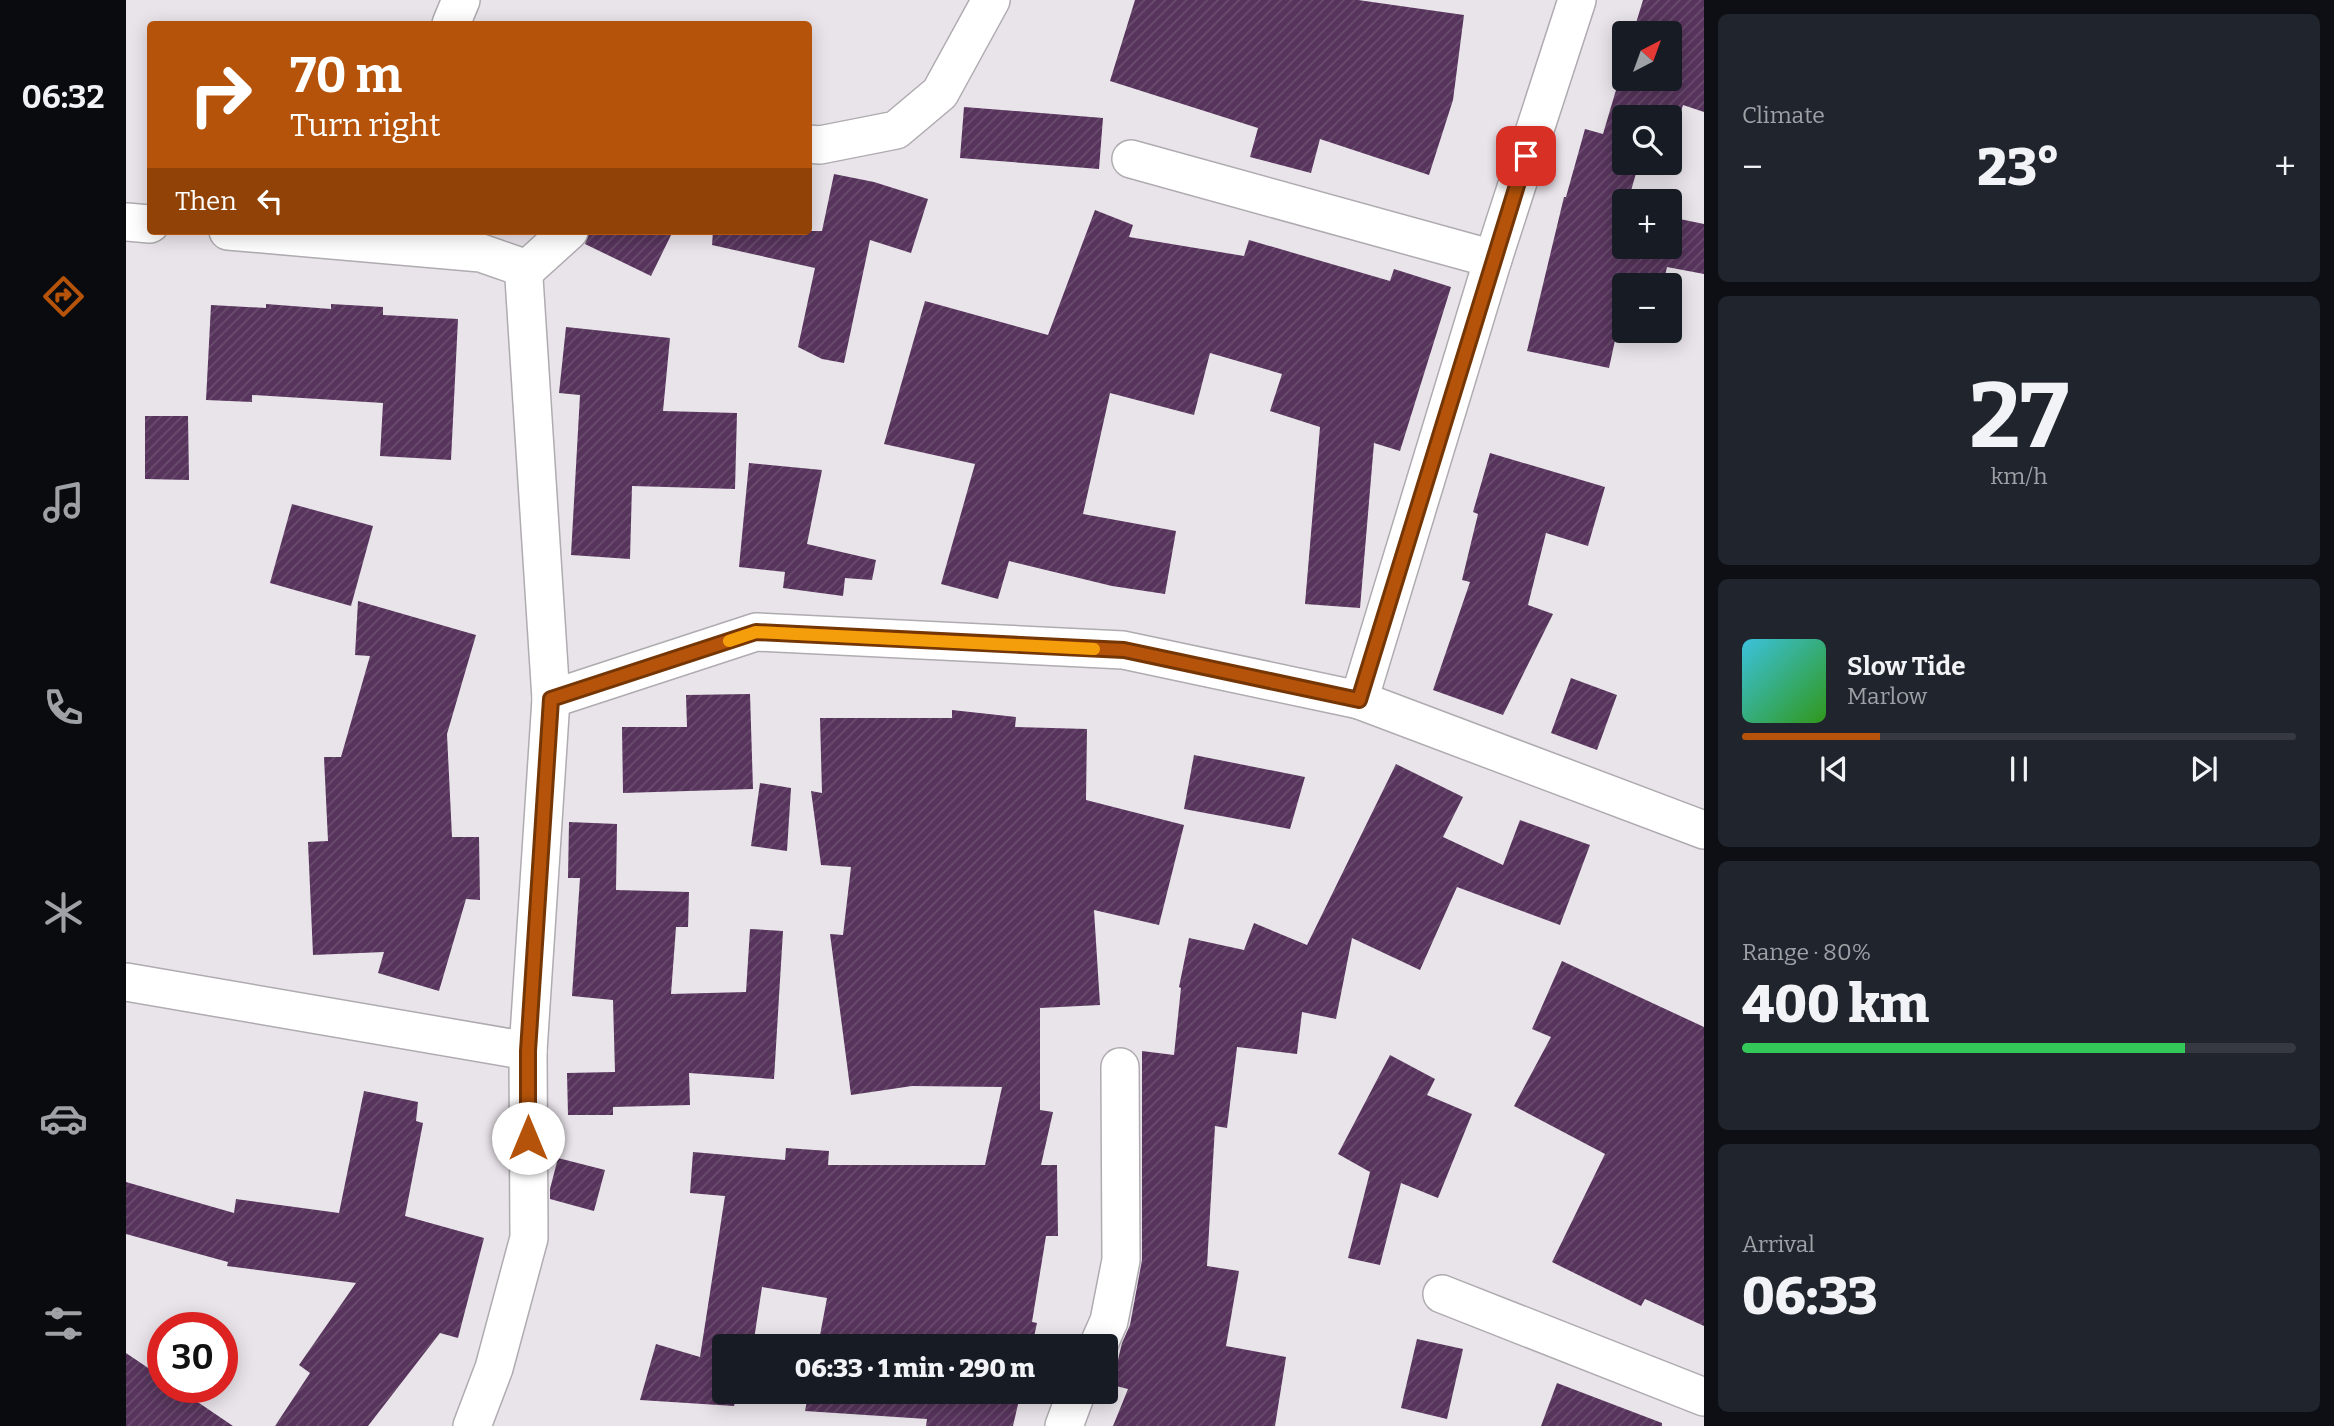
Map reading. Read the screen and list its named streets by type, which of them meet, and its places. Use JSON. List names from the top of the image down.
{
  "north": "top right",
  "page": {
    "tabs": "06:32",
    "tile": [
      "Climate",
      ["27", "km/h"],
      ["Range · 80%", "400 km"],
      ["Arrival", "06:33"]
    ],
    "map_buttons": ["+", "−"],
    "turn": ["70 m", "Turn right"],
    "heat": ["−", "23°", "+"],
    "then": "Then",
    "song": ["Slow Tide", "Marlow"],
    "limit": "30",
    "trip": "06:33 · 1 min · 290 m"
  }
}
